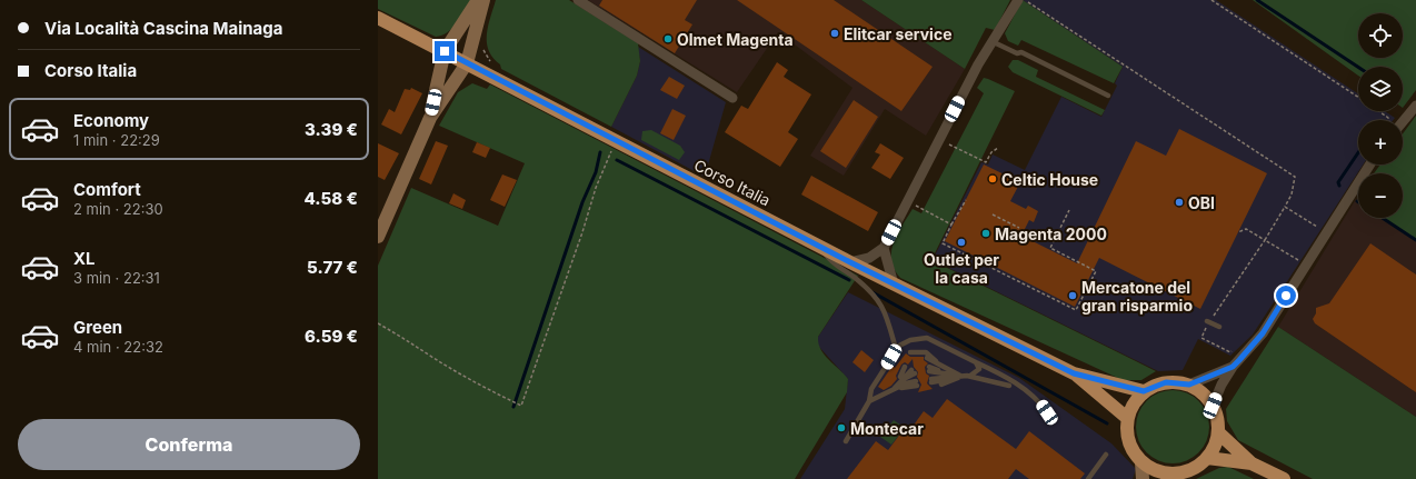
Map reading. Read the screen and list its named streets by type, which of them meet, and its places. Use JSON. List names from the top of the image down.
{
  "streets": {
    "main road": ["Corso Italia"]
  },
  "places": [
    "Elitcar service",
    "Olmet Magenta",
    "Celtic House",
    "OBI",
    "Magenta 2000",
    "Outlet per la casa",
    "Mercatone del gran risparmio",
    "Montecar"
  ],
  "page": {
    "banner": ["Via Località Cascina Mainaga", "Corso Italia"],
    "map_buttons": ["+", "−"],
    "list": [
      {
        "name": "Economy",
        "note": "1 min · 22:29",
        "value": "3.39 €"
      },
      {
        "name": "Comfort",
        "note": "2 min · 22:30",
        "value": "4.58 €"
      },
      {
        "name": "XL",
        "note": "3 min · 22:31",
        "value": "5.77 €"
      },
      {
        "name": "Green",
        "note": "4 min · 22:32",
        "value": "6.59 €"
      }
    ],
    "buttons": "Conferma"
  }
}
